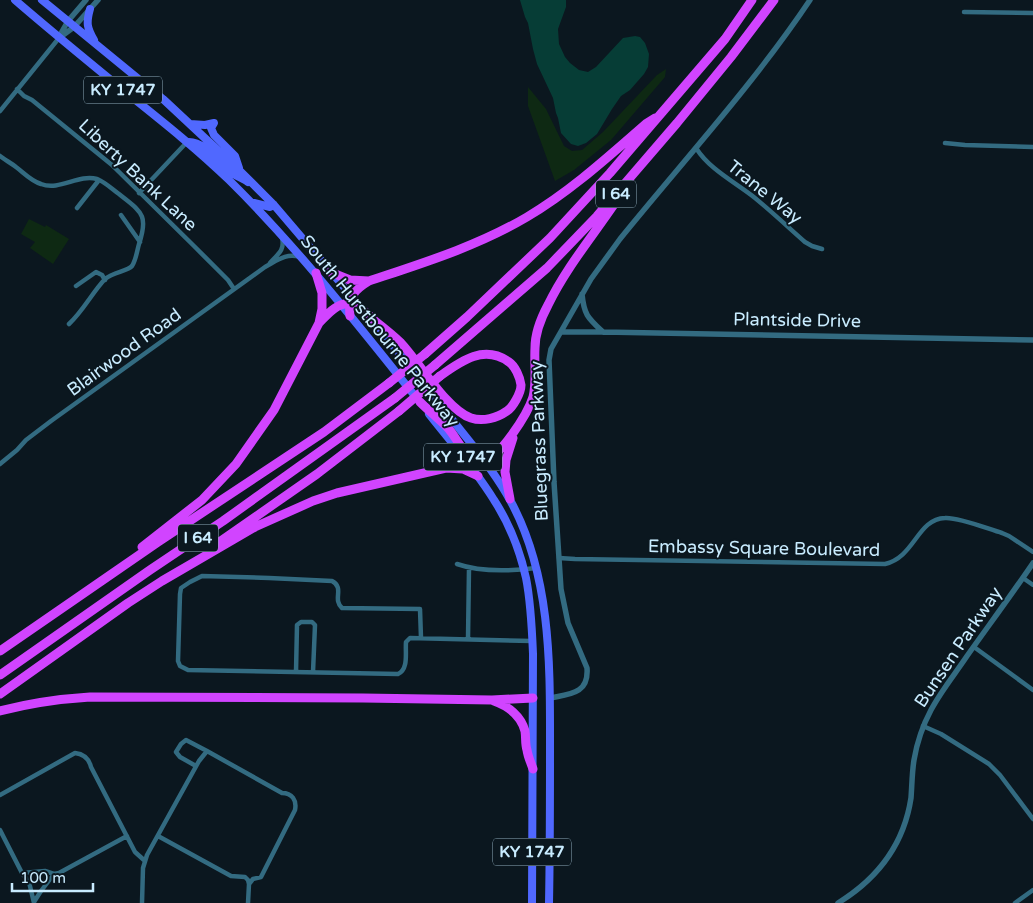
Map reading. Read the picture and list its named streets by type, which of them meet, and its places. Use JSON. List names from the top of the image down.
{
  "streets": {
    "highway": ["I 64"],
    "main road": ["KY 1747", "South Hurstbourne Parkway"],
    "street": [
      "Liberty Bank Lane",
      "Trane Way",
      "Plantside Drive",
      "Blairwood Road",
      "Bluegrass Parkway",
      "Embassy Square Boulevard",
      "Bunsen Parkway"
    ]
  },
  "crossings": [
    ["Liberty Bank Lane", "Blairwood Road"],
    ["Trane Way", "Bluegrass Parkway"],
    ["Plantside Drive", "Bluegrass Parkway"],
    ["South Hurstbourne Parkway", "Blairwood Road"],
    ["South Hurstbourne Parkway", "Bluegrass Parkway"],
    ["Bluegrass Parkway", "Embassy Square Boulevard"]
  ],
  "scale_bar": "100 m"
}
